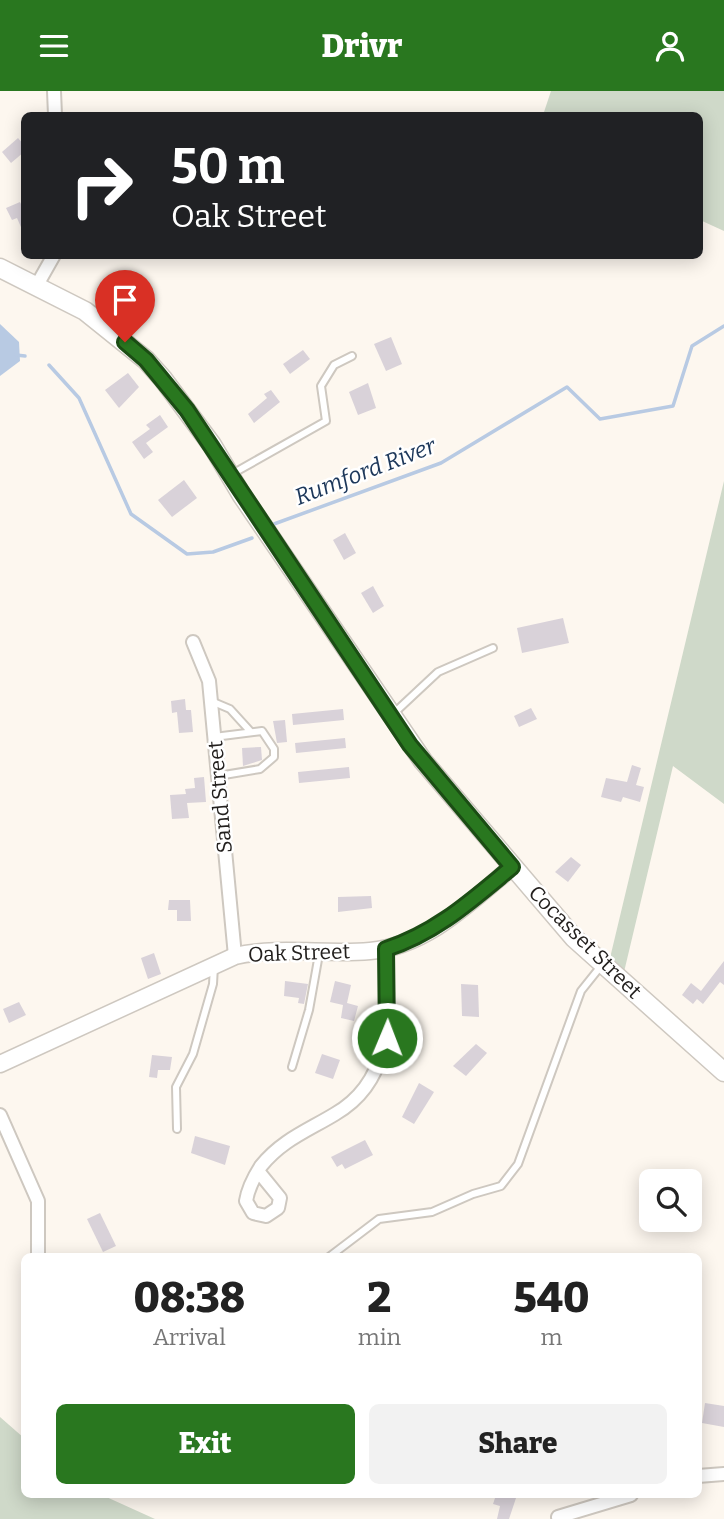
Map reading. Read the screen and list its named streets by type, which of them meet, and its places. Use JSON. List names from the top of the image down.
{
  "streets": {
    "main road": ["Cocasset Street"],
    "street": ["Sand Street", "Oak Street"]
  },
  "crossings": [
    ["Sand Street", "Oak Street"],
    ["Cocasset Street", "Oak Street"]
  ],
  "water": ["Rumford River"],
  "page": {
    "header": "Drivr",
    "turn": ["50 m", "Oak Street"],
    "eta": [
      "08:38",
      "Arrival",
      "2",
      "min",
      "540",
      "m"
    ],
    "buttons": ["Exit", "Share"]
  }
}
